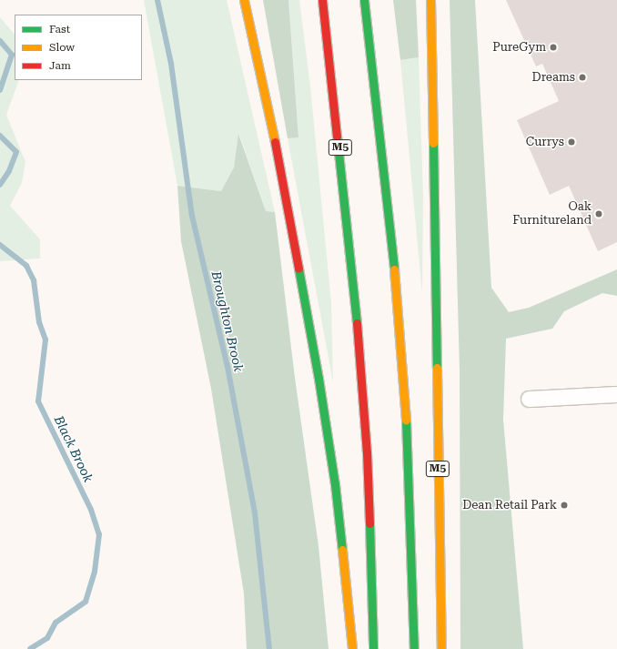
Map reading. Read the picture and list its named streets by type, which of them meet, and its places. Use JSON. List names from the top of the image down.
{
  "streets": {
    "highway": ["M5"]
  },
  "water": ["Broughton Brook", "Black Brook"],
  "places": [
    "PureGym",
    "Dreams",
    "Currys",
    "Oak Furnitureland",
    "Dean Retail Park"
  ],
  "legend": ["Fast", "Slow", "Jam"]
}
